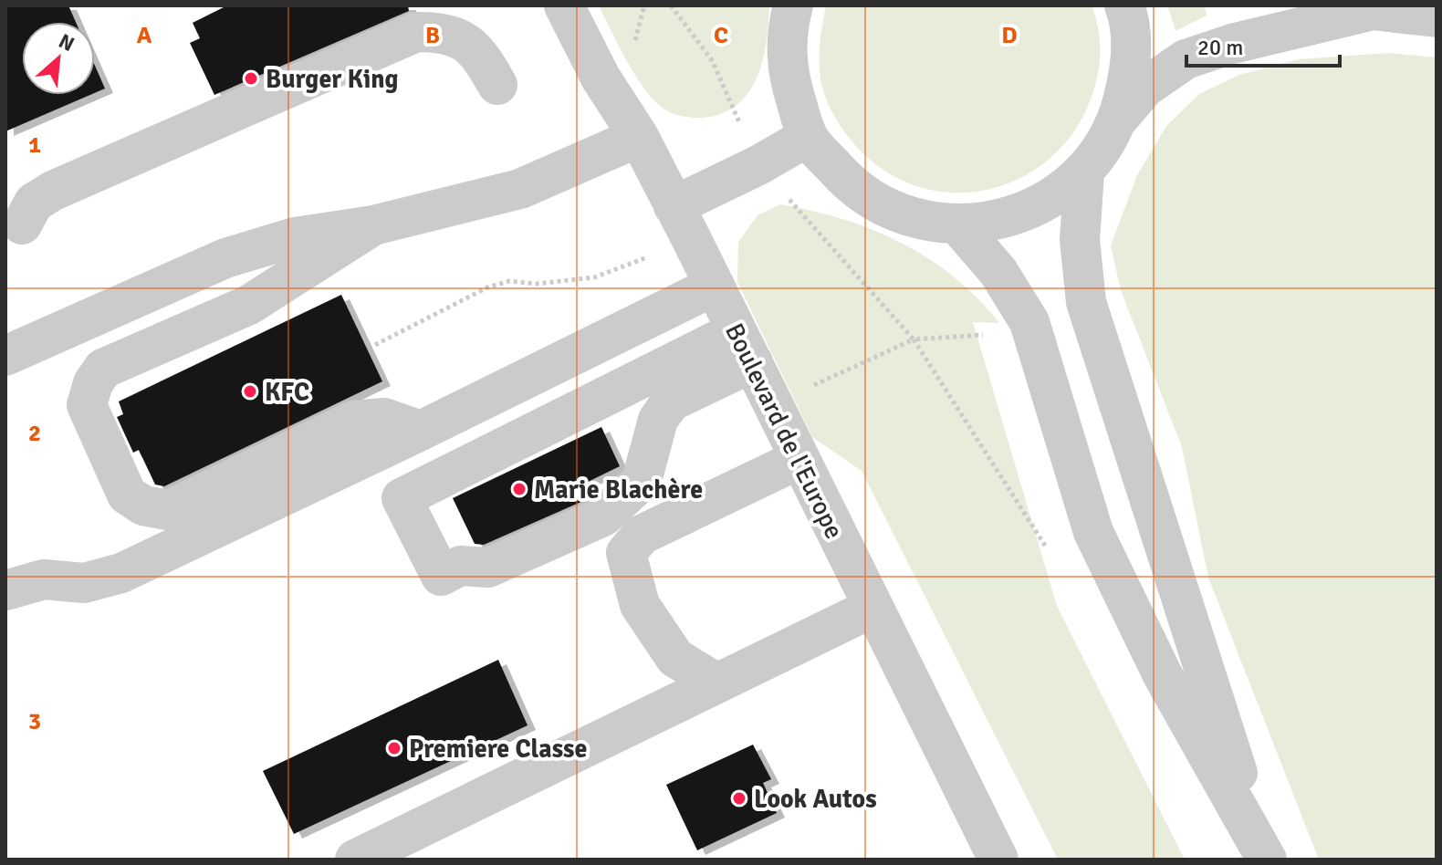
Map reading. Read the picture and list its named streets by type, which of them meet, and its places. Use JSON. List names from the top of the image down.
{
  "streets": {
    "street": ["Boulevard de l'Europe"]
  },
  "places": [
    "Burger King",
    "KFC",
    "Marie Blachère",
    "Premiere Classe",
    "Look Autos"
  ],
  "scale_bar": "20 m",
  "north": "top right",
  "grid": {
    "columns": [
      "A",
      "B",
      "C",
      "D"
    ],
    "rows": ["1", "2", "3"]
  }
}
